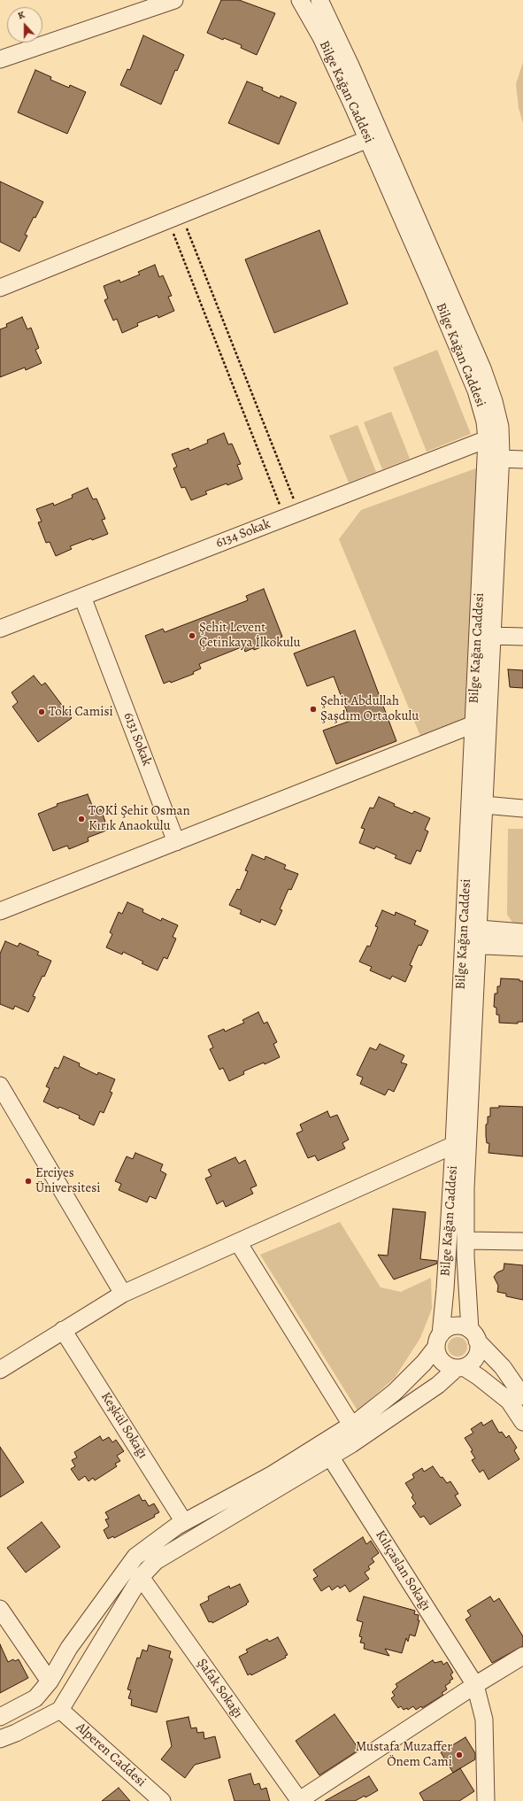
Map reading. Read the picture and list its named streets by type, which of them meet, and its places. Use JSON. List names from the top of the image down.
{
  "streets": {
    "street": [
      "Bilge Kağan Caddesi",
      "6134 Sokak",
      "6131 Sokak",
      "Keşkül Sokağı",
      "Kılıçaslan Sokağı",
      "Şafak Sokağı",
      "Alperen Caddesi"
    ]
  },
  "crossings": [
    ["Bilge Kağan Caddesi", "6134 Sokak"],
    ["6134 Sokak", "6131 Sokak"]
  ],
  "places": [
    "Şehit Levent Çetinkaya İlkokulu",
    "Şehit Abdullah Şaşdım Ortaokulu",
    "Toki Camisi",
    "TOKİ Şehit Osman Kırık Anaokulu",
    "Erciyes Üniversitesi",
    "Mustafa Muzaffer Önem Cami"
  ],
  "north": "top"
}
